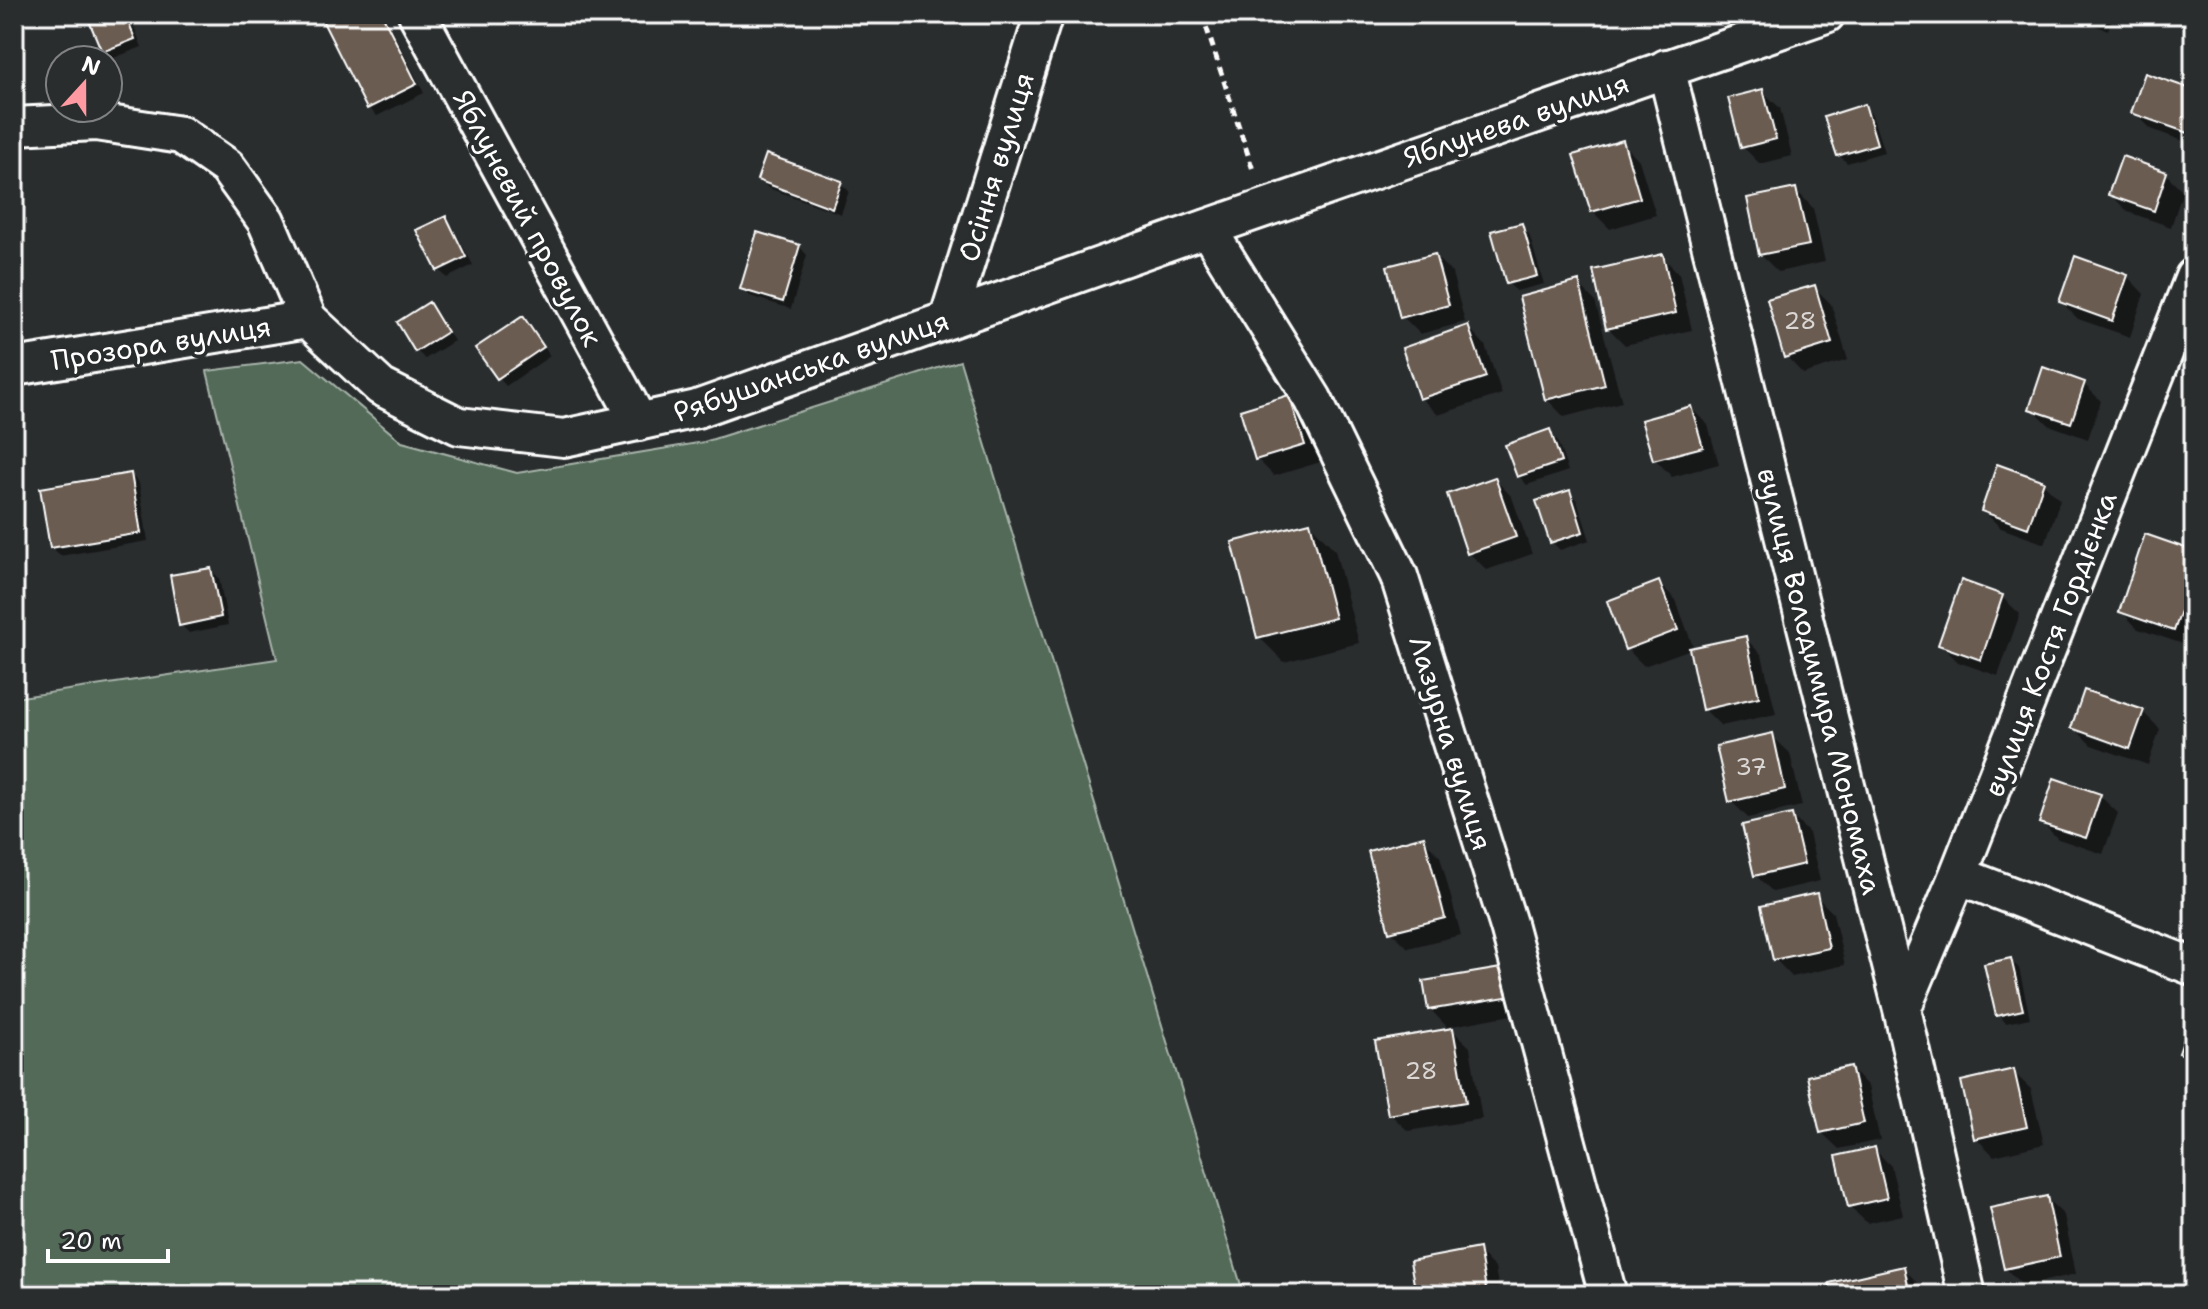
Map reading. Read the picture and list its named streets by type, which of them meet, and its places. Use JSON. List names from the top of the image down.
{
  "streets": {
    "street": [
      "Яблунева вулиця",
      "Осіння вулиця",
      "Яблуневий провулок",
      "Прозора вулиця",
      "Рябушанська вулиця",
      "вулиця Костя Гордієнка",
      "вулиця Володимира Мономаха",
      "Лазурна вулиця"
    ]
  },
  "crossings": [
    ["Яблунева вулиця", "Рябушанська вулиця"],
    ["Яблунева вулиця", "вулиця Володимира Мономаха"],
    ["Яблунева вулиця", "Лазурна вулиця"],
    ["Осіння вулиця", "Рябушанська вулиця"],
    ["Яблуневий провулок", "Рябушанська вулиця"],
    ["Прозора вулиця", "Рябушанська вулиця"],
    ["Рябушанська вулиця", "Лазурна вулиця"],
    ["вулиця Костя Гордієнка", "вулиця Володимира Мономаха"]
  ],
  "house_numbers": ["28", "37", "28"],
  "scale_bar": "20 m",
  "north": "top"
}
